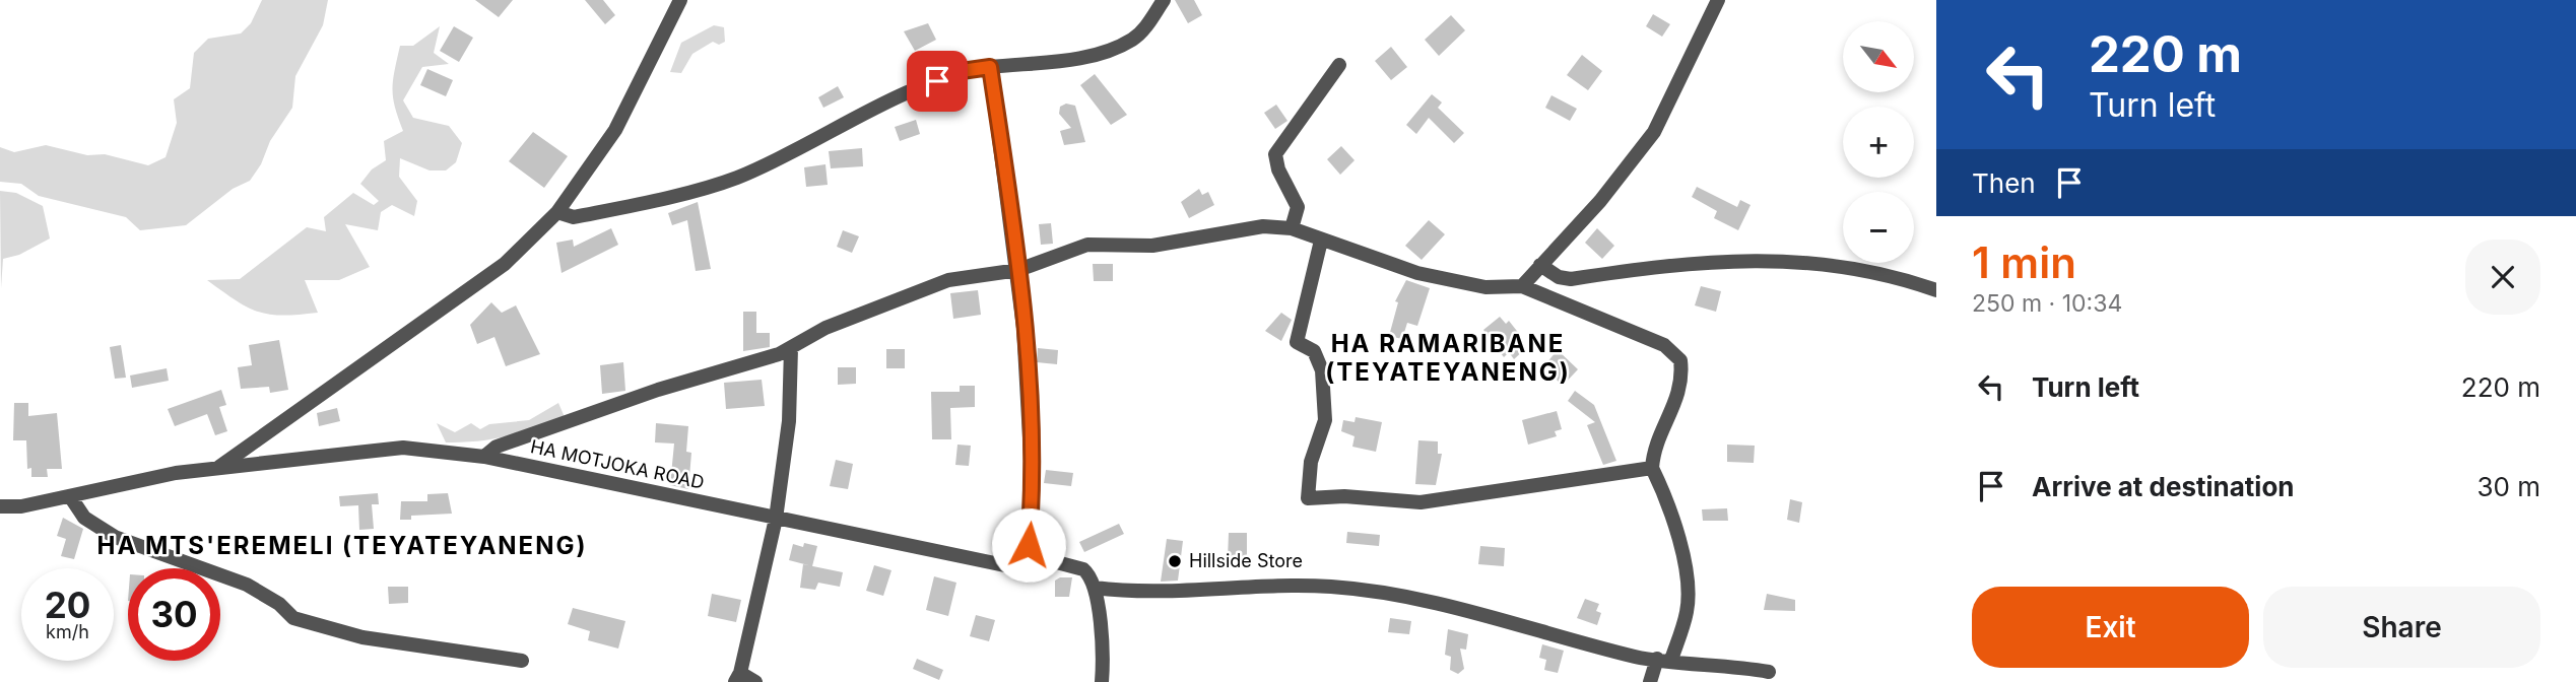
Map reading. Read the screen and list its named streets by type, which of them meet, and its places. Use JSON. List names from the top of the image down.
{
  "streets": {
    "street": ["HA MOTJOKA ROAD"]
  },
  "districts": ["HA RAMARIBANE (TEYATEYANENG)", "HA MTS'EREMELI (TEYATEYANENG)"],
  "places": ["Hillside Store"],
  "north": "bottom right",
  "page": {
    "turn": ["220 m", "Turn left"],
    "map_buttons": ["+", "−"],
    "then": "Then",
    "heading": ["1 min", "250 m · 10:34"],
    "list": [
      {
        "name": "Turn left",
        "value": "220 m"
      },
      {
        "name": "Arrive at destination",
        "value": "30 m"
      }
    ],
    "speed": "20 km/h",
    "limit": "30",
    "buttons": ["Exit", "Share"]
  }
}
